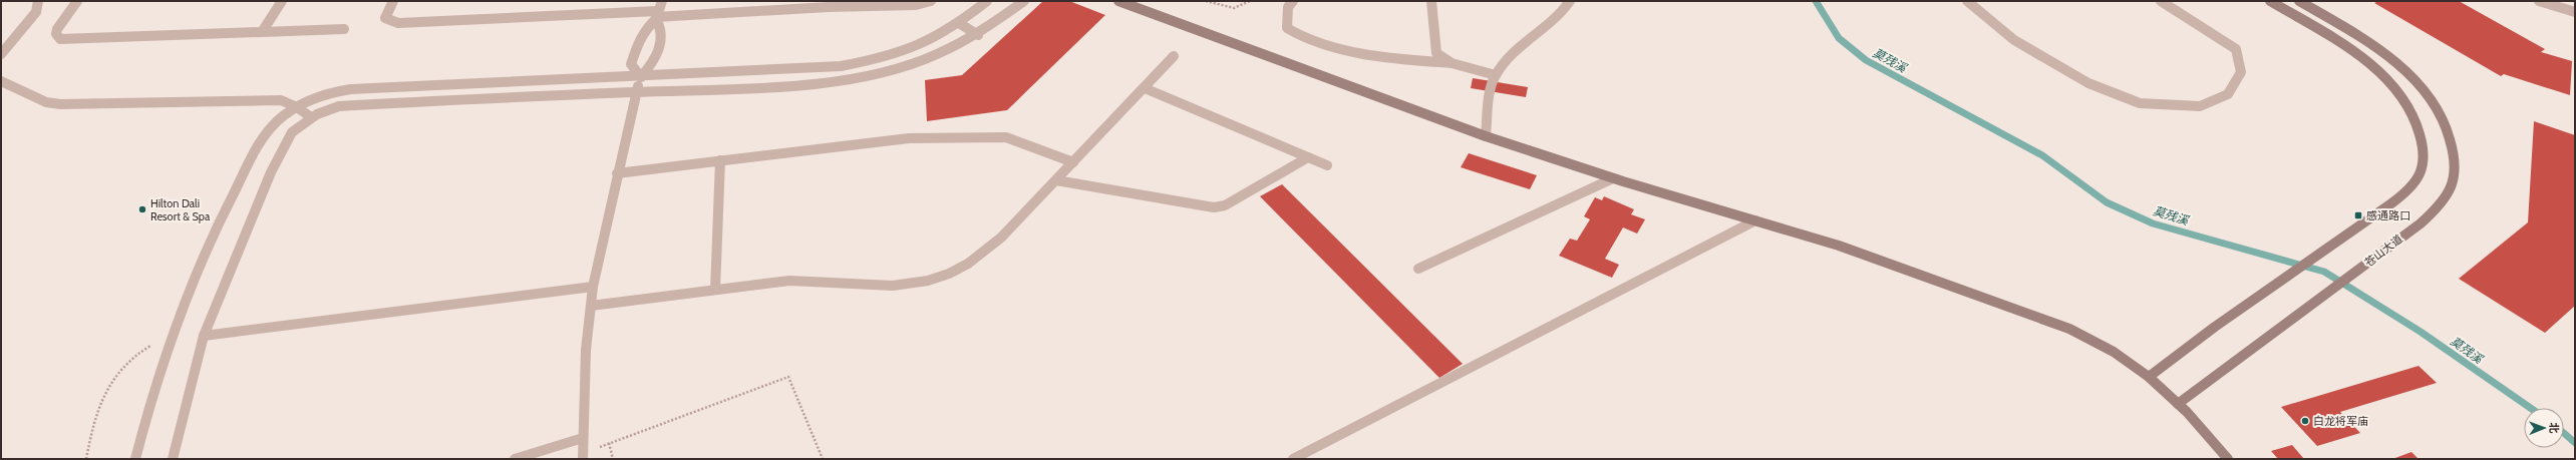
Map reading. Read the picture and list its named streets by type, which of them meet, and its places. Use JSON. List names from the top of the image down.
{
  "streets": {
    "main road": ["苍山大道"]
  },
  "water": ["莫残溪"],
  "places": {
    "other": ["Hilton Dali Resort & Spa", "白龙将军庙"],
    "transit": ["感通路口"]
  },
  "north": "right"
}
